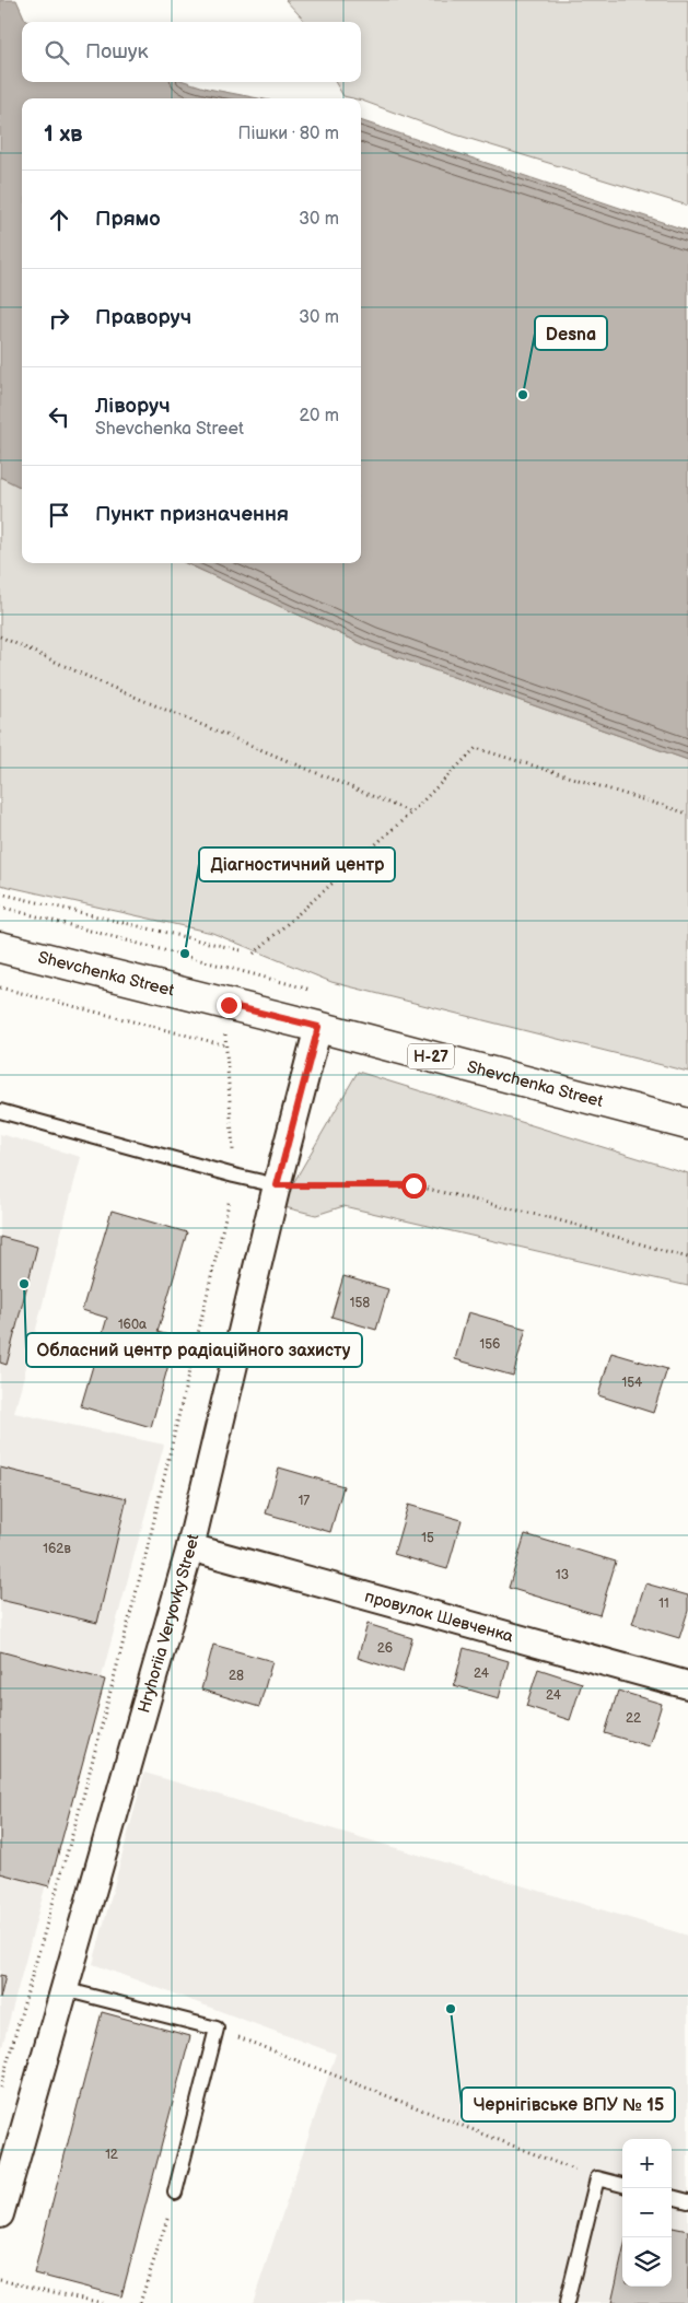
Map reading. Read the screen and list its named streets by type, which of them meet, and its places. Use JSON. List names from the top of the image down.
{
  "streets": {
    "main road": ["Shevchenka Street", "Н-27"],
    "street": ["провулок Шевченка", "Hryhoriia Veryovky Street"]
  },
  "crossings": [
    ["Shevchenka Street", "Hryhoriia Veryovky Street"],
    ["провулок Шевченка", "Hryhoriia Veryovky Street"]
  ],
  "places": [
    "Desna",
    "Діагностичний центр",
    "Обласний центр радіаційного захисту",
    "Чернігівське ВПУ № 15"
  ],
  "house_numbers": [
    "158",
    "160а",
    "156",
    "154",
    "17",
    "15",
    "162в",
    "13",
    "11",
    "26",
    "24",
    "28",
    "24",
    "22",
    "12"
  ],
  "page": {
    "search": "Пошук",
    "heading": ["1 хв", "Пішки · 80 m"],
    "list": [
      ["Прямо", "30 m"],
      ["Праворуч", "30 m"],
      ["Ліворуч", "Shevchenka Street", "20 m"],
      "Пункт призначення"
    ],
    "map_buttons": ["+", "−"]
  }
}
